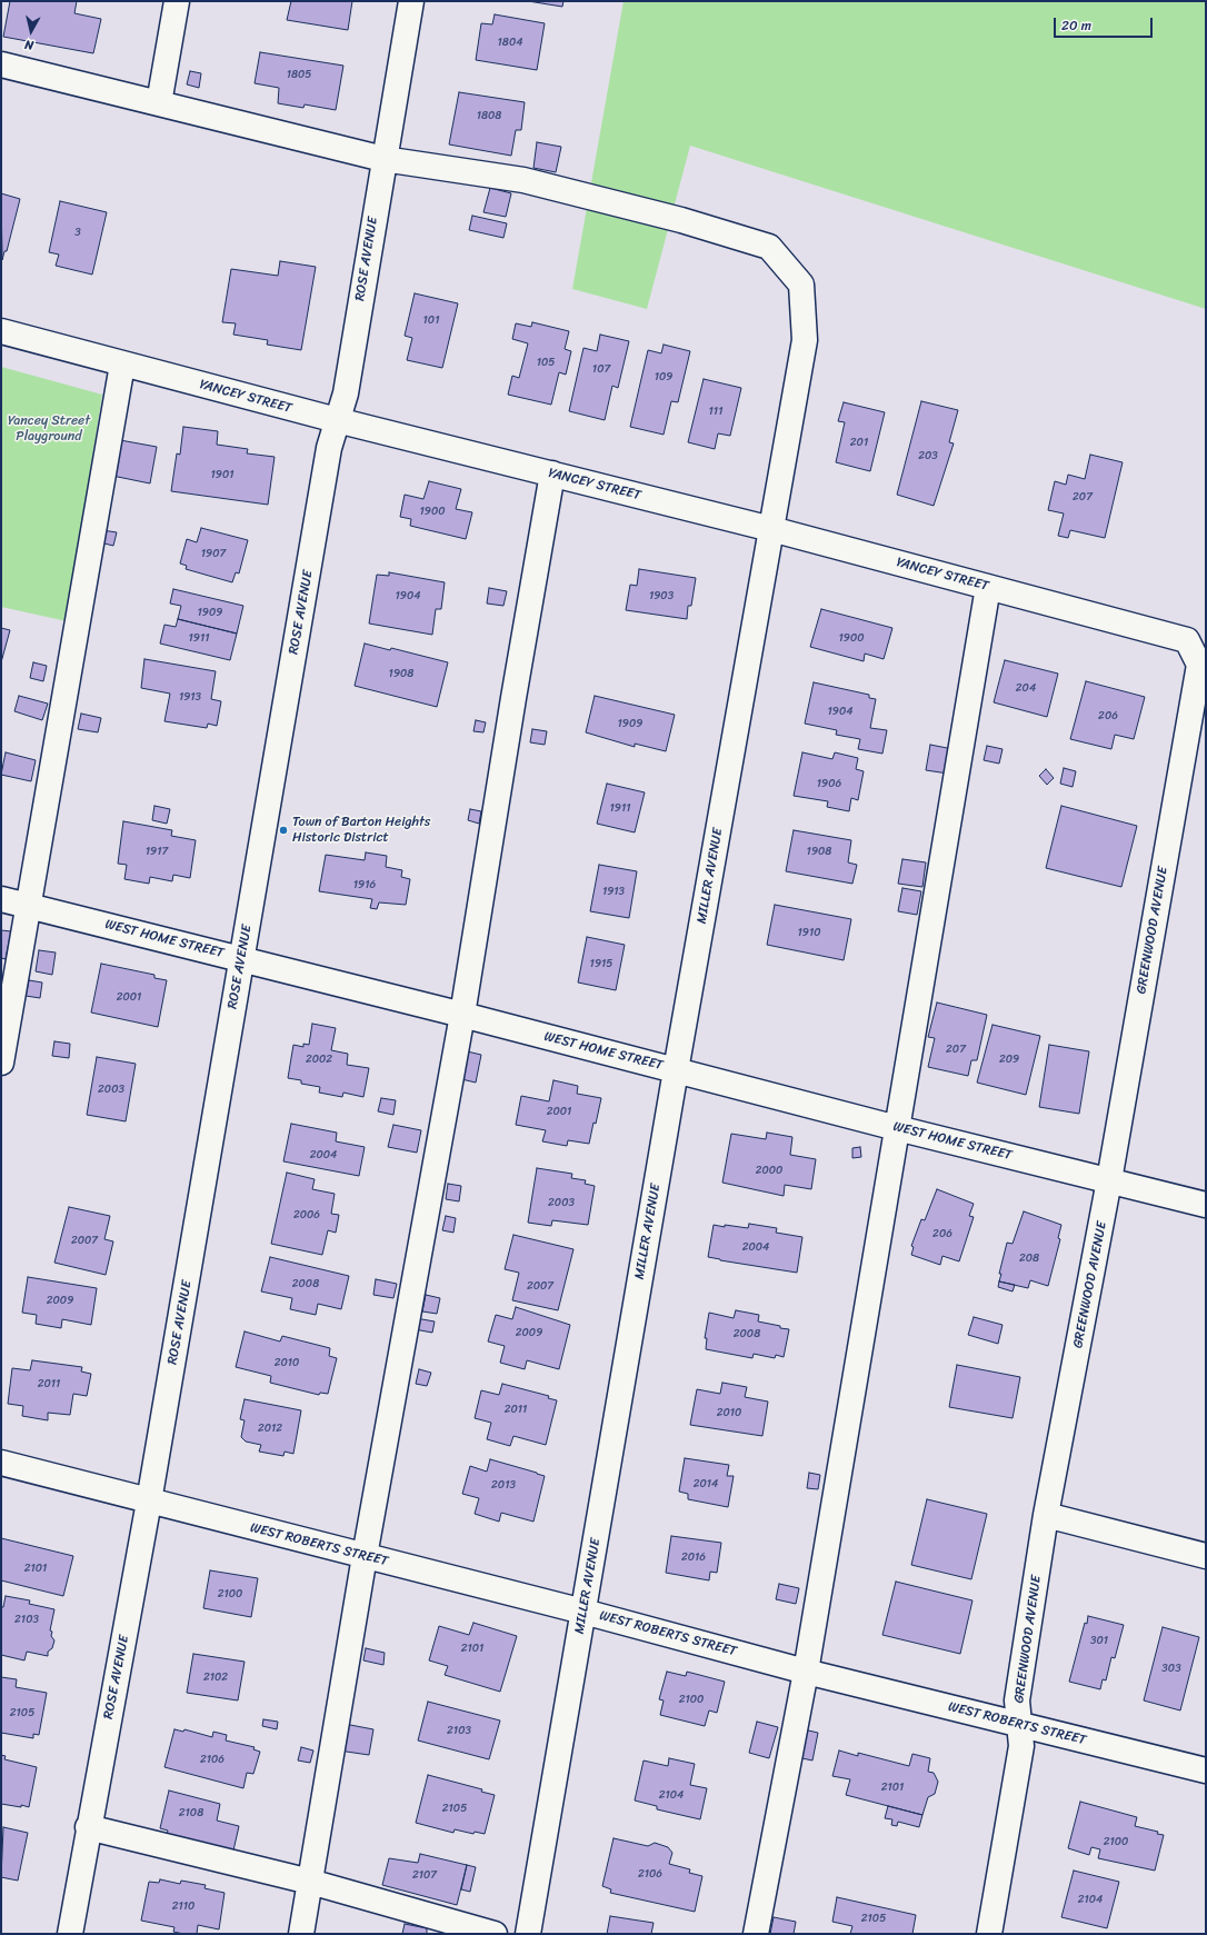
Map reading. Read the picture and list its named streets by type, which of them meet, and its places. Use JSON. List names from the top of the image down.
{
  "streets": {
    "street": [
      "ROSE AVENUE",
      "YANCEY STREET",
      "MILLER AVENUE",
      "GREENWOOD AVENUE",
      "WEST HOME STREET",
      "WEST ROBERTS STREET"
    ]
  },
  "crossings": [
    ["ROSE AVENUE", "YANCEY STREET"],
    ["ROSE AVENUE", "MILLER AVENUE"],
    ["ROSE AVENUE", "WEST HOME STREET"],
    ["ROSE AVENUE", "WEST ROBERTS STREET"],
    ["YANCEY STREET", "MILLER AVENUE"],
    ["YANCEY STREET", "GREENWOOD AVENUE"],
    ["MILLER AVENUE", "WEST HOME STREET"],
    ["MILLER AVENUE", "WEST ROBERTS STREET"],
    ["GREENWOOD AVENUE", "WEST HOME STREET"],
    ["GREENWOOD AVENUE", "WEST ROBERTS STREET"]
  ],
  "parks": ["Yancey Street Playground"],
  "places": ["Town of Barton Heights Historic District"],
  "house_numbers": [
    "1804",
    "1805",
    "1808",
    "3",
    "101",
    "105",
    "107",
    "109",
    "111",
    "201",
    "203",
    "1901",
    "207",
    "1900",
    "1907",
    "1904",
    "1903",
    "1909",
    "1911",
    "1900",
    "1908",
    "204",
    "1913",
    "1904",
    "206",
    "1909",
    "1906",
    "1911",
    "1917",
    "1908",
    "1916",
    "1913",
    "1910",
    "1915",
    "2001",
    "207",
    "2002",
    "209",
    "2003",
    "2001",
    "2004",
    "2000",
    "2003",
    "2006",
    "206",
    "2007",
    "2004",
    "208",
    "2008",
    "2007",
    "2009",
    "2009",
    "2008",
    "2010",
    "2011",
    "2011",
    "2010",
    "2012",
    "2014",
    "2013",
    "2016",
    "2101",
    "2100",
    "2103",
    "301",
    "2101",
    "303",
    "2102",
    "2100",
    "2105",
    "2103",
    "2106",
    "2101",
    "2104",
    "2105",
    "2108",
    "2100",
    "2106",
    "2107",
    "2104",
    "2110",
    "2105"
  ],
  "scale_bar": "20 m",
  "north": "bottom"
}
